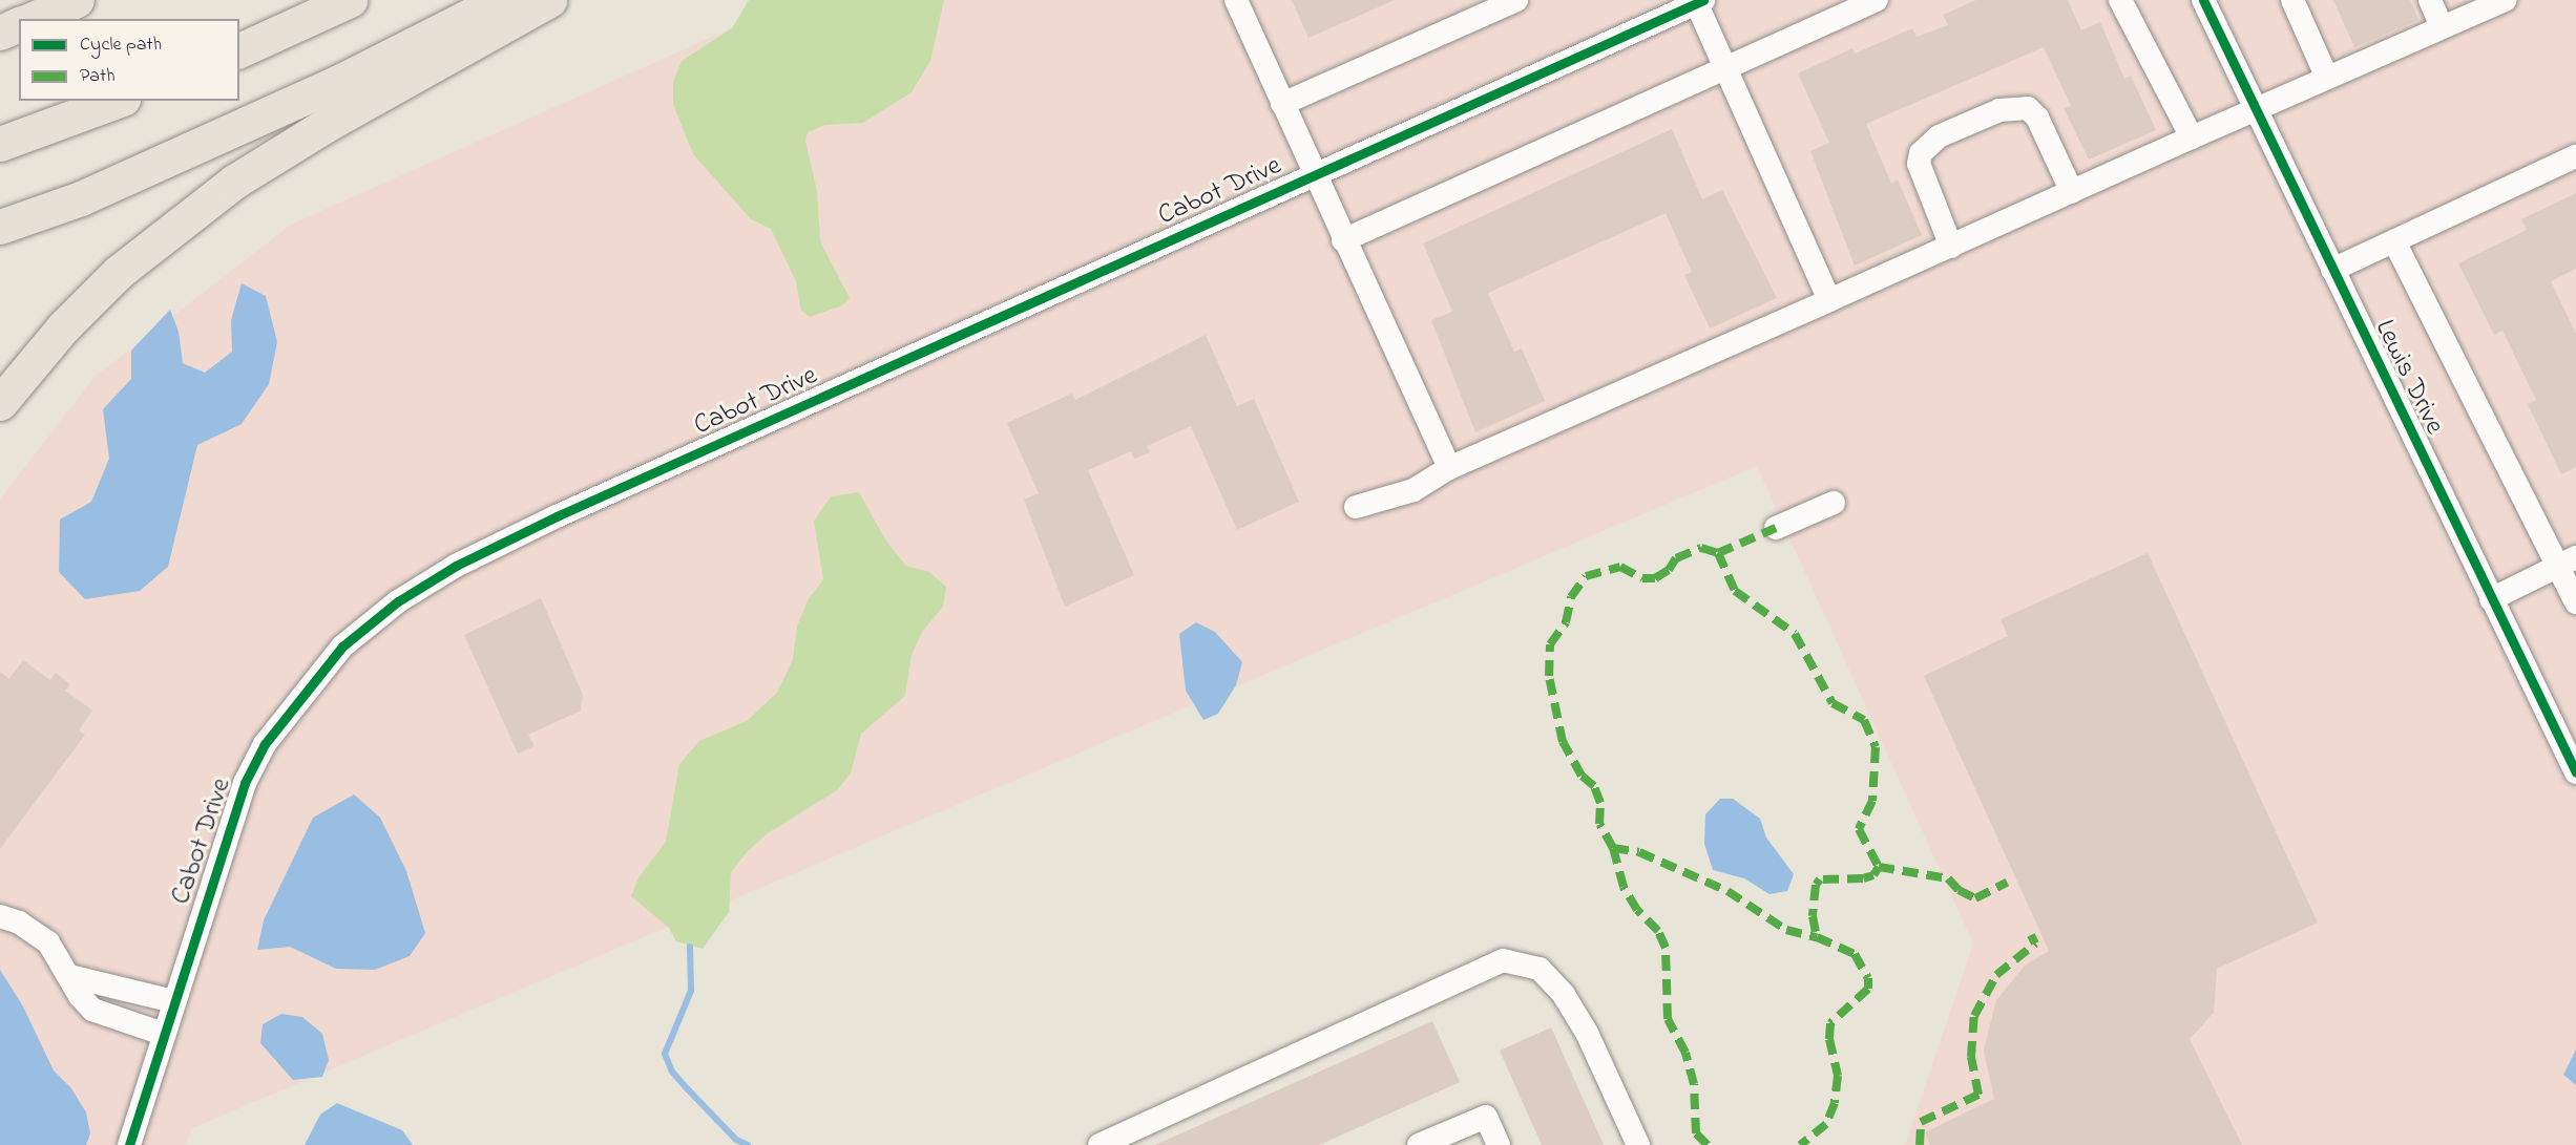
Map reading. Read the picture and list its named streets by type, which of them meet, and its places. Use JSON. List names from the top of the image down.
{
  "streets": {
    "street": ["Cabot Drive", "Lewis Drive"]
  },
  "legend": ["Cycle path", "Path"]
}
